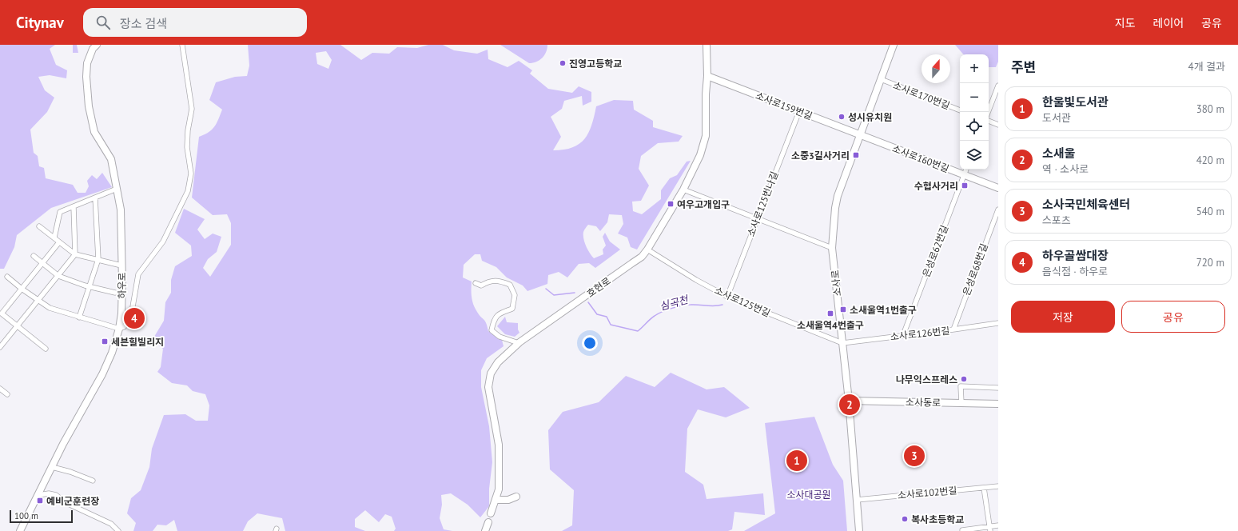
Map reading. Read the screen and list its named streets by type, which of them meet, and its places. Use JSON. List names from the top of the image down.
{
  "streets": {
    "street": [
      "소사로170번길",
      "소사로159번길",
      "소사로160번길",
      "소사로125번나길",
      "은성로62번길",
      "은성로68번길",
      "소사로",
      "하우로",
      "호현로",
      "소사로125번길",
      "소사로126번길",
      "소사동로",
      "소사로102번길"
    ]
  },
  "crossings": [
    ["소사로170번길", "소사로"],
    ["소사로159번길", "소사로160번길"],
    ["소사로159번길", "소사로125번나길"],
    ["소사로159번길", "소사로"],
    ["소사로159번길", "호현로"],
    ["소사로160번길", "은성로62번길"],
    ["소사로160번길", "소사로"],
    ["소사로125번나길", "소사로125번길"],
    ["은성로62번길", "소사로126번길"],
    ["은성로68번길", "소사로126번길"],
    ["소사로", "소사로125번길"],
    ["소사로", "소사로126번길"],
    ["소사로", "소사동로"],
    ["소사로", "소사로102번길"],
    ["호현로", "소사로125번길"],
    ["소사로125번길", "소사로126번길"]
  ],
  "water": ["심곡천"],
  "parks": ["소사대공원"],
  "places": {
    "other": [
      "진영고등학교",
      "성시유치원",
      "나무익스프레스",
      "복사초등학교"
    ],
    "transit": [
      "소중3길사거리",
      "수협사거리",
      "여우고개입구",
      "소새울역1번출구",
      "소새울역4번출구",
      "세븐힐빌리지",
      "예비군훈련장"
    ]
  },
  "scale_bar": "100 m",
  "north": "top",
  "page": {
    "header": "Citynav",
    "search": "장소 검색",
    "nav": ["지도", "레이어", "공유"],
    "heading": ["주변", "4개 결과"],
    "map_buttons": ["+", "−"],
    "list": [
      {
        "mark": "1",
        "name": "한울빛도서관",
        "note": "도서관",
        "value": "380 m"
      },
      {
        "mark": "2",
        "name": "소새울",
        "note": "역 · 소사로",
        "value": "420 m"
      },
      {
        "mark": "3",
        "name": "소사국민체육센터",
        "note": "스포츠",
        "value": "540 m"
      },
      {
        "mark": "4",
        "name": "하우골쌈대장",
        "note": "음식점 · 하우로",
        "value": "720 m"
      }
    ],
    "buttons": ["저장", "공유"],
    "pins": [
      "4",
      "2",
      "3",
      "1"
    ],
    "scale": "100 m"
  }
}
